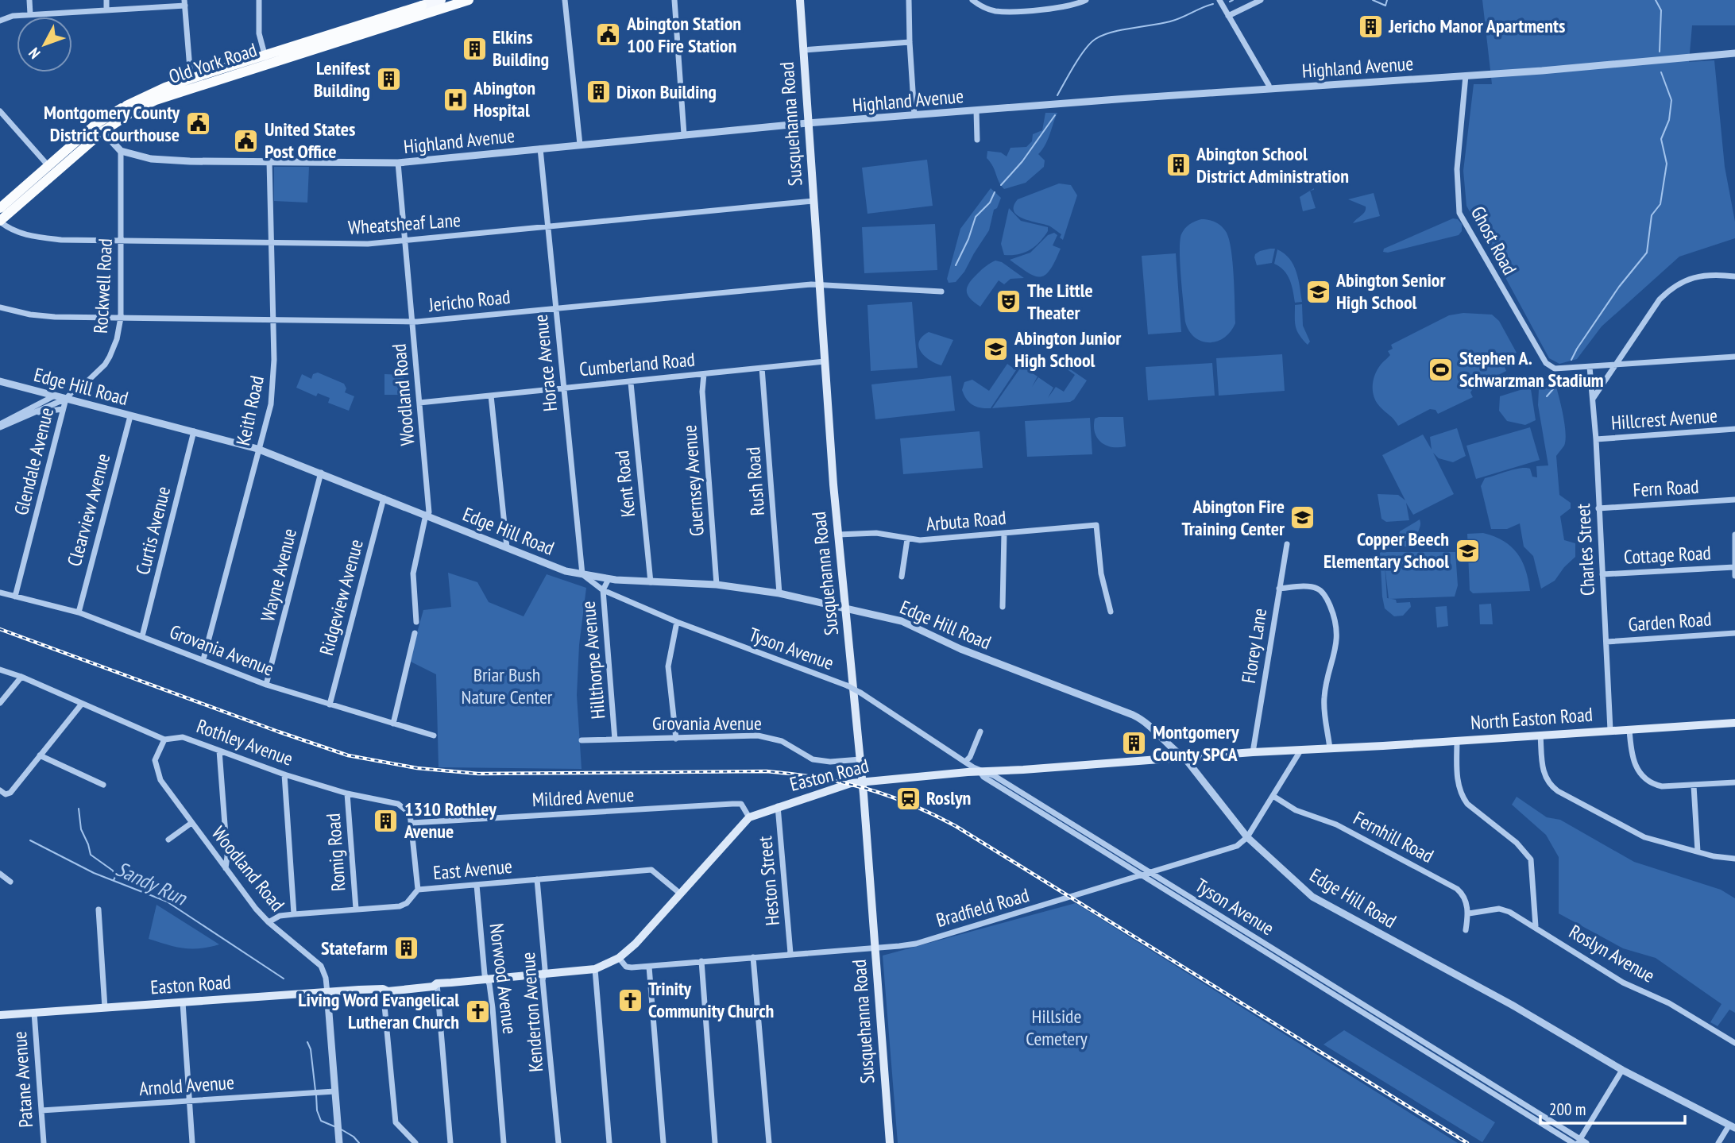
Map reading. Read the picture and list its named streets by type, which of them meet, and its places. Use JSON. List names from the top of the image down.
{
  "streets": {
    "highway": ["Old York Road"],
    "main road": ["Susquehanna Road", "North Easton Road", "Easton Road"],
    "street": [
      "Highland Avenue",
      "Wheatsheaf Lane",
      "Ghost Road",
      "Rockwell Road",
      "Jericho Road",
      "Horace Avenue",
      "Cumberland Road",
      "Edge Hill Road",
      "Woodland Road",
      "Keith Road",
      "Hillcrest Avenue",
      "Glendale Avenue",
      "Guernsey Avenue",
      "Rush Road",
      "Kent Road",
      "Fern Road",
      "Clearview Avenue",
      "Arbuta Road",
      "Curtis Avenue",
      "Charles Street",
      "Cottage Road",
      "Wayne Avenue",
      "Ridgeview Avenue",
      "Garden Road",
      "Florey Lane",
      "Tyson Avenue",
      "Grovania Avenue",
      "Hillthorpe Avenue",
      "Rothley Avenue",
      "Mildred Avenue",
      "Fernhill Road",
      "Romig Road",
      "East Avenue",
      "Heston Street",
      "Bradfield Road",
      "Roslyn Avenue",
      "Norwood Avenue",
      "Kenderton Avenue",
      "Patane Avenue",
      "Arnold Avenue"
    ]
  },
  "crossings": [
    ["Old York Road", "Wheatsheaf Lane"],
    ["Highland Avenue", "Susquehanna Road"],
    ["Highland Avenue", "Ghost Road"],
    ["Highland Avenue", "Rockwell Road"],
    ["Highland Avenue", "Horace Avenue"],
    ["Highland Avenue", "Woodland Road"],
    ["Highland Avenue", "Keith Road"],
    ["Susquehanna Road", "Wheatsheaf Lane"],
    ["Susquehanna Road", "Jericho Road"],
    ["Susquehanna Road", "Cumberland Road"],
    ["Susquehanna Road", "Edge Hill Road"],
    ["Susquehanna Road", "Arbuta Road"],
    ["Susquehanna Road", "Grovania Avenue"],
    ["Susquehanna Road", "Easton Road"],
    ["Susquehanna Road", "Bradfield Road"],
    ["Wheatsheaf Lane", "Rockwell Road"],
    ["Wheatsheaf Lane", "Horace Avenue"],
    ["Wheatsheaf Lane", "Woodland Road"],
    ["Wheatsheaf Lane", "Keith Road"],
    ["Ghost Road", "Charles Street"],
    ["Rockwell Road", "Jericho Road"],
    ["Rockwell Road", "Edge Hill Road"],
    ["Rockwell Road", "Glendale Avenue"],
    ["Jericho Road", "Horace Avenue"],
    ["Jericho Road", "Woodland Road"],
    ["Jericho Road", "Keith Road"],
    ["Horace Avenue", "Cumberland Road"],
    ["Horace Avenue", "Edge Hill Road"],
    ["Horace Avenue", "Tyson Avenue"],
    ["Cumberland Road", "Woodland Road"],
    ["Cumberland Road", "Guernsey Avenue"],
    ["Cumberland Road", "Rush Road"],
    ["Cumberland Road", "Kent Road"],
    ["Edge Hill Road", "Woodland Road"],
    ["Edge Hill Road", "Keith Road"],
    ["Edge Hill Road", "Glendale Avenue"],
    ["Edge Hill Road", "Guernsey Avenue"],
    ["Edge Hill Road", "Rush Road"],
    ["Edge Hill Road", "Kent Road"],
    ["Edge Hill Road", "Clearview Avenue"],
    ["Edge Hill Road", "Curtis Avenue"],
    ["Edge Hill Road", "Wayne Avenue"],
    ["Edge Hill Road", "Ridgeview Avenue"],
    ["Edge Hill Road", "Tyson Avenue"],
    ["Edge Hill Road", "Hillthorpe Avenue"],
    ["Edge Hill Road", "Easton Road"],
    ["Edge Hill Road", "Bradfield Road"],
    ["Woodland Road", "Rothley Avenue"],
    ["Woodland Road", "Easton Road"],
    ["Woodland Road", "East Avenue"],
    ["Woodland Road", "Arnold Avenue"],
    ["Keith Road", "Grovania Avenue"],
    ["Hillcrest Avenue", "Charles Street"],
    ["Glendale Avenue", "Grovania Avenue"],
    ["Fern Road", "Charles Street"],
    ["Clearview Avenue", "Grovania Avenue"],
    ["Curtis Avenue", "Grovania Avenue"],
    ["Charles Street", "Cottage Road"],
    ["Charles Street", "Garden Road"],
    ["Charles Street", "North Easton Road"],
    ["Wayne Avenue", "Grovania Avenue"],
    ["Ridgeview Avenue", "Grovania Avenue"],
    ["Florey Lane", "Easton Road"],
    ["Tyson Avenue", "Hillthorpe Avenue"],
    ["Tyson Avenue", "Easton Road"],
    ["Tyson Avenue", "Bradfield Road"],
    ["Grovania Avenue", "Hillthorpe Avenue"],
    ["North Easton Road", "Easton Road"],
    ["Rothley Avenue", "Mildred Avenue"],
    ["Rothley Avenue", "Romig Road"],
    ["Easton Road", "Mildred Avenue"],
    ["Easton Road", "East Avenue"],
    ["Easton Road", "Heston Street"],
    ["Easton Road", "Bradfield Road"],
    ["Easton Road", "Norwood Avenue"],
    ["Easton Road", "Kenderton Avenue"],
    ["Easton Road", "Patane Avenue"],
    ["Fernhill Road", "Bradfield Road"],
    ["Fernhill Road", "Roslyn Avenue"],
    ["Romig Road", "East Avenue"],
    ["East Avenue", "Norwood Avenue"],
    ["East Avenue", "Kenderton Avenue"],
    ["Heston Street", "Bradfield Road"],
    ["Patane Avenue", "Arnold Avenue"]
  ],
  "water": ["Sandy Run"],
  "parks": ["Briar Bush Nature Center", "Hillside Cemetery"],
  "places": {
    "building": [
      "Jericho Manor Apartments",
      "Elkins Building",
      "Lenifest Building",
      "Dixon Building",
      "Abington School District Administration",
      "Montgomery County SPCA",
      "1310 Rothley Avenue",
      "Statefarm"
    ],
    "public building": ["Abington Station 100 Fire Station", "Montgomery County District Courthouse", "United States Post Office"],
    "hospital": ["Abington Hospital"],
    "school or university": [
      "Abington Senior High School",
      "Abington Junior High School",
      "Abington Fire Training Center",
      "Copper Beech Elementary School"
    ],
    "theatre": ["The Little Theater"],
    "sports": ["Stephen A. Schwarzman Stadium"],
    "station": ["Roslyn"],
    "church": ["Trinity Community Church", "Living Word Evangelical Lutheran Church"]
  },
  "scale_bar": "200 m",
  "north": "bottom left"
}
